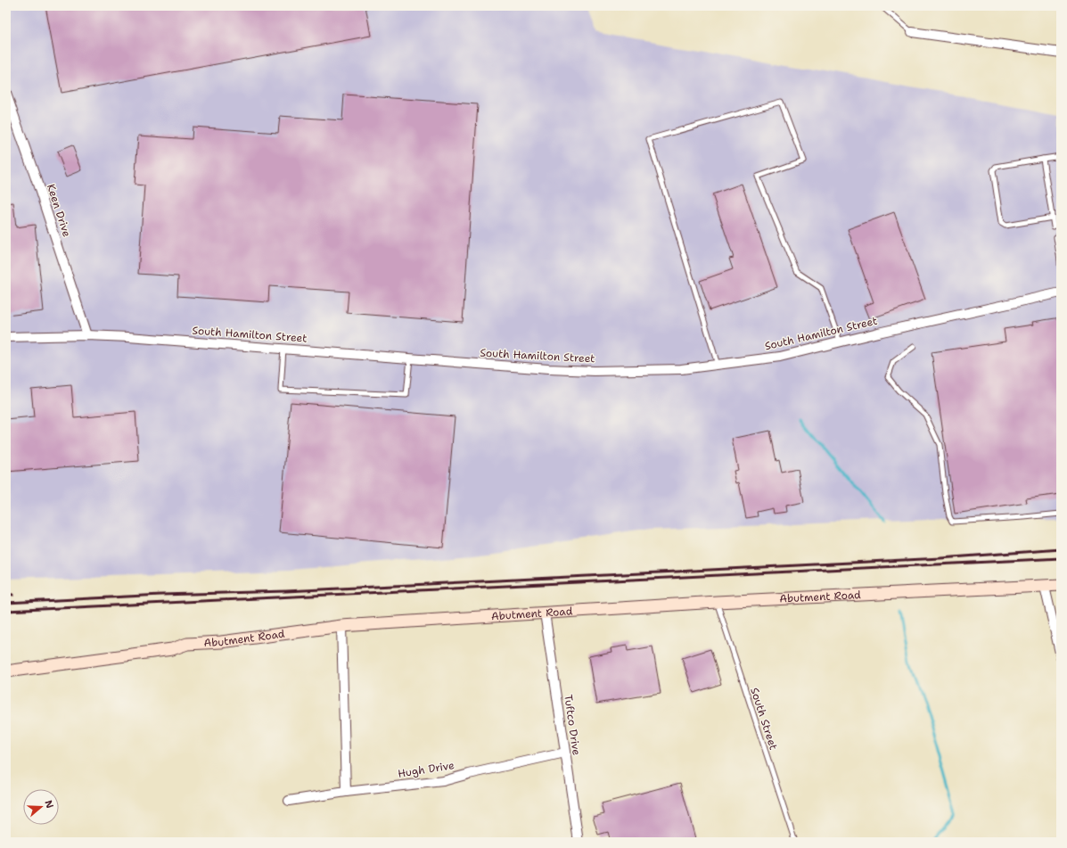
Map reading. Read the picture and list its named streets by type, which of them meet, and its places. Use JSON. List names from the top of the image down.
{
  "streets": {
    "main road": ["Abutment Road"],
    "street": [
      "Keen Drive",
      "South Hamilton Street",
      "Tuftco Drive",
      "Hugh Drive"
    ],
    "lane": ["South Street"]
  },
  "crossings": [
    ["Keen Drive", "South Hamilton Street"],
    ["Abutment Road", "South Street"],
    ["Abutment Road", "Tuftco Drive"],
    ["Tuftco Drive", "Hugh Drive"]
  ],
  "north": "right"
}
